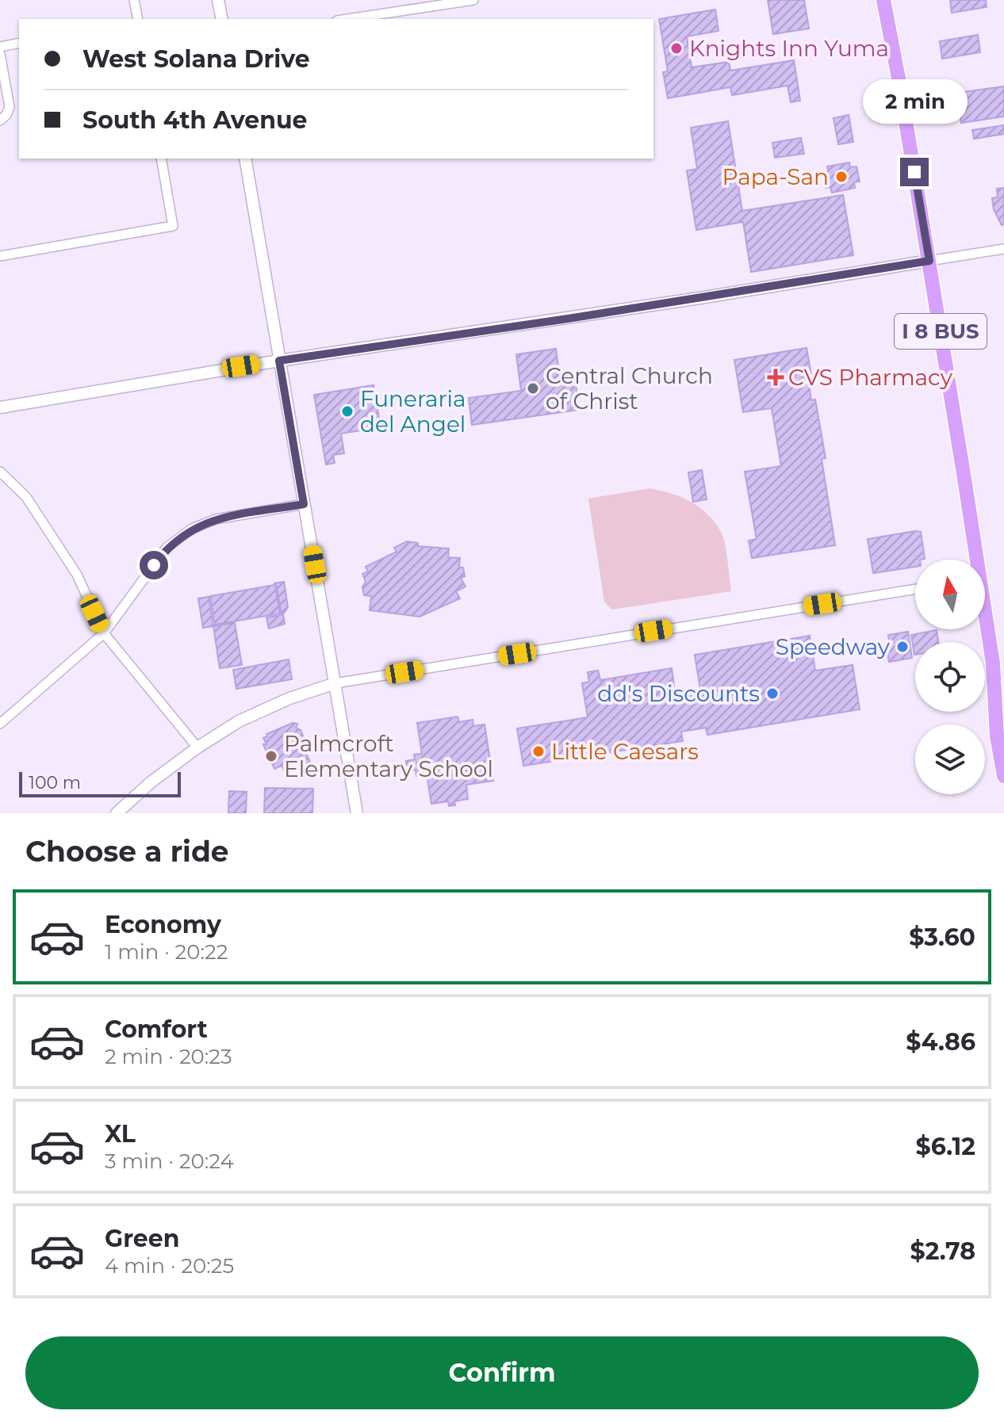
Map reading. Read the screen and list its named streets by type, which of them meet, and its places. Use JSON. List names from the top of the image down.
{
  "streets": {
    "main road": ["I 8 BUS"]
  },
  "places": {
    "other": [
      "Knights Inn Yuma",
      "Papa-San",
      "Central Church of Christ",
      "Funeraria del Angel",
      "Speedway",
      "dd's Discounts",
      "Little Caesars",
      "Palmcroft Elementary School"
    ],
    "health": ["CVS Pharmacy"]
  },
  "scale_bar": "100 m",
  "north": "top",
  "page": {
    "banner": ["West Solana Drive", "South 4th Avenue"],
    "bubble": "2 min",
    "scale": "100 m",
    "heading": "Choose a ride",
    "list": [
      {
        "name": "Economy",
        "note": "1 min · 20:22",
        "value": "$3.60"
      },
      {
        "name": "Comfort",
        "note": "2 min · 20:23",
        "value": "$4.86"
      },
      {
        "name": "XL",
        "note": "3 min · 20:24",
        "value": "$6.12"
      },
      {
        "name": "Green",
        "note": "4 min · 20:25",
        "value": "$2.78"
      }
    ],
    "buttons": "Confirm"
  }
}
